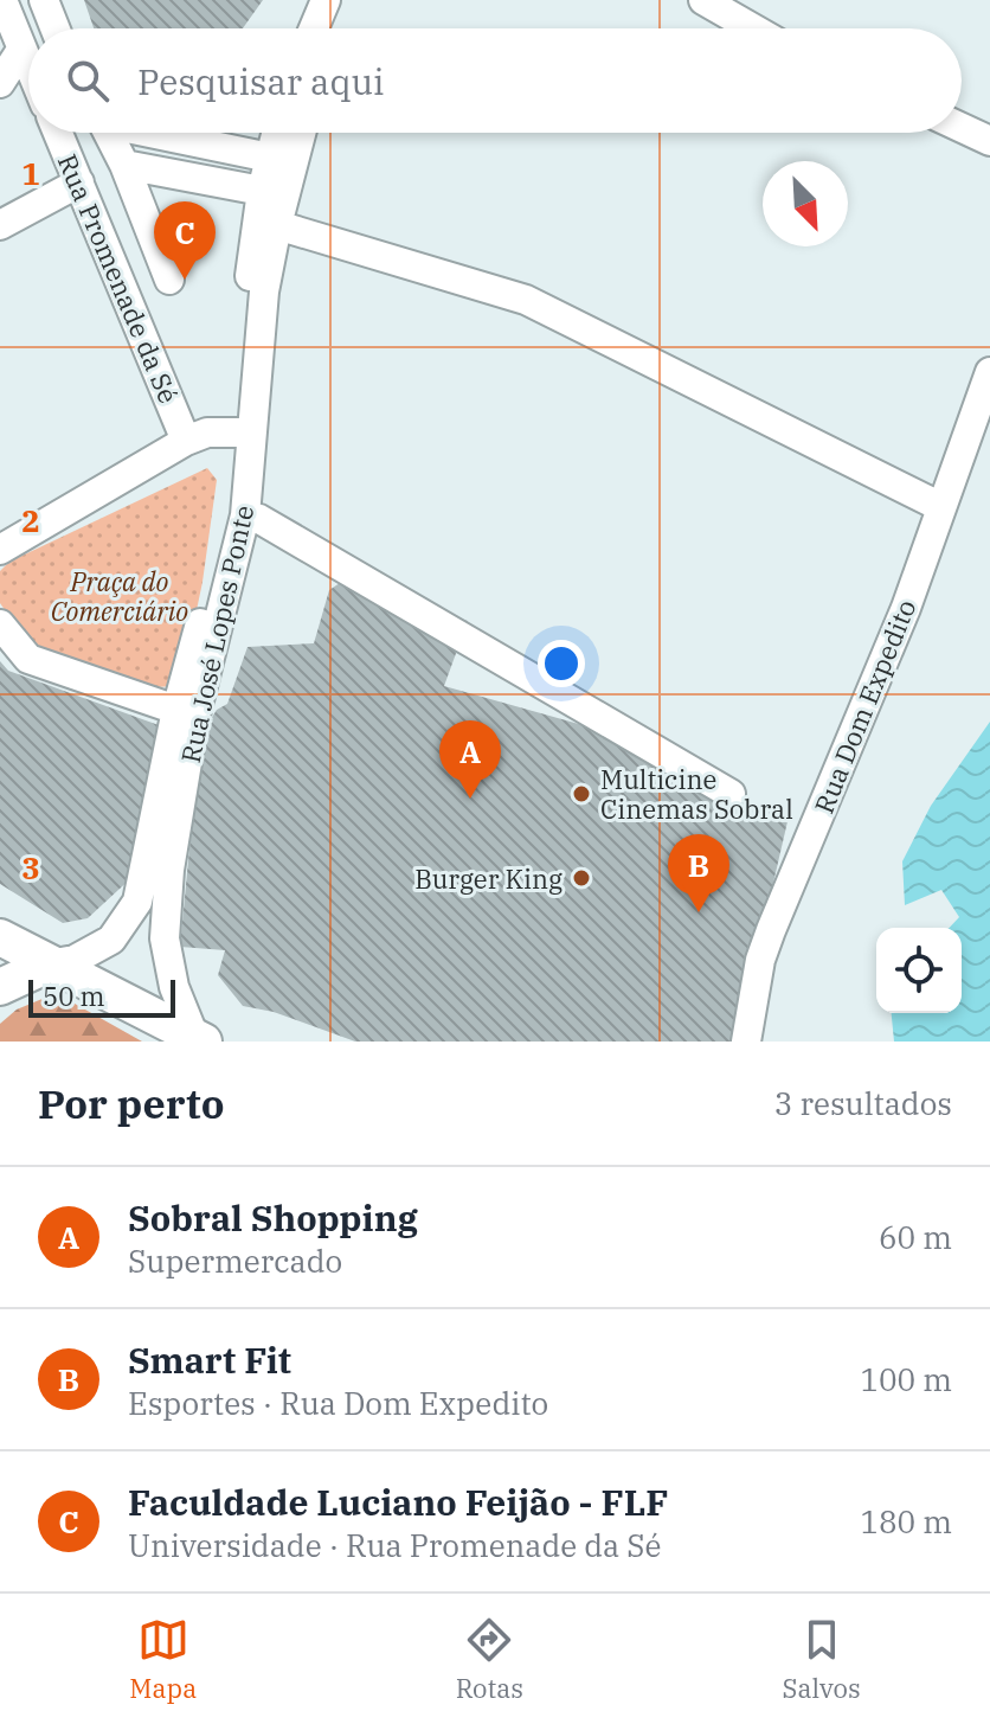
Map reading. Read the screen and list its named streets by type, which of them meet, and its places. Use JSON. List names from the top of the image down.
{
  "streets": {
    "street": ["Rua Promenade da Sé", "Rua José Lopes Ponte", "Rua Dom Expedito"]
  },
  "parks": ["Praça do Comerciário"],
  "places": ["Multicine Cinemas Sobral", "Burger King"],
  "scale_bar": "50 m",
  "north": "bottom right",
  "page": {
    "search": "Pesquisar aqui",
    "pins": ["C", "A", "B"],
    "scale": "50 m",
    "heading": ["Por perto", "3 resultados"],
    "list": [
      {
        "mark": "A",
        "name": "Sobral Shopping",
        "note": "Supermercado",
        "value": "60 m"
      },
      {
        "mark": "B",
        "name": "Smart Fit",
        "note": "Esportes · Rua Dom Expedito",
        "value": "100 m"
      },
      {
        "mark": "C",
        "name": "Faculdade Luciano Feijão - FLF",
        "note": "Universidade · Rua Promenade da Sé",
        "value": "180 m"
      }
    ],
    "nav": ["Mapa", "Rotas", "Salvos"]
  },
  "grid": {
    "rows": ["1", "2", "3"]
  }
}
